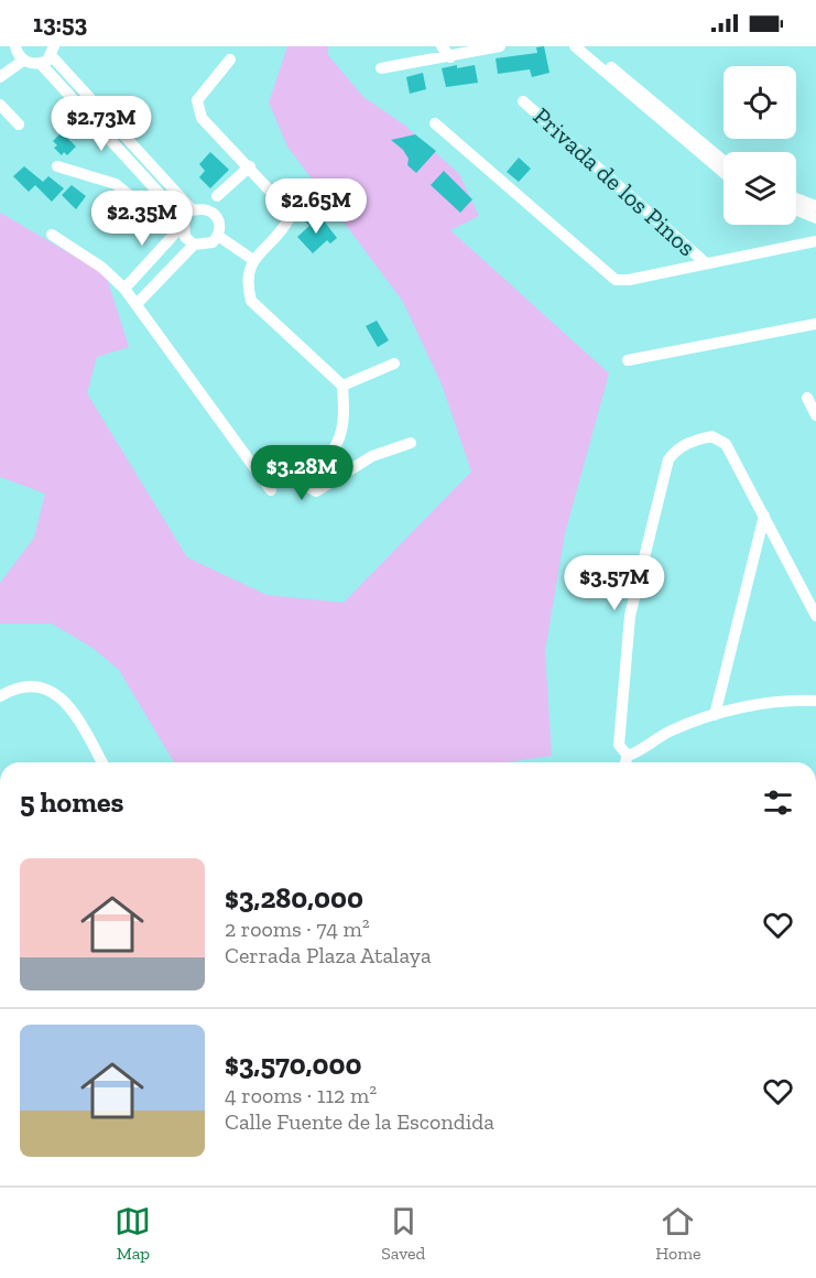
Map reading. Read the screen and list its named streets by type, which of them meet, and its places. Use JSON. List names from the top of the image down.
{
  "streets": {
    "street": ["Privada de los Pinos"]
  },
  "page": {
    "status": "13:53",
    "price": [
      "$2.73M",
      "$2.65M",
      "$2.35M",
      "$3.28M",
      "$3.57M"
    ],
    "heading": "5 homes",
    "list": [
      {
        "name": "$3,280,000",
        "note": "2 rooms · 74 m² · Cerrada Plaza Atalaya"
      },
      {
        "name": "$3,570,000",
        "note": "4 rooms · 112 m² · Calle Fuente de la Escondida"
      }
    ],
    "tabs": ["Map", "Saved", "Home"]
  }
}
